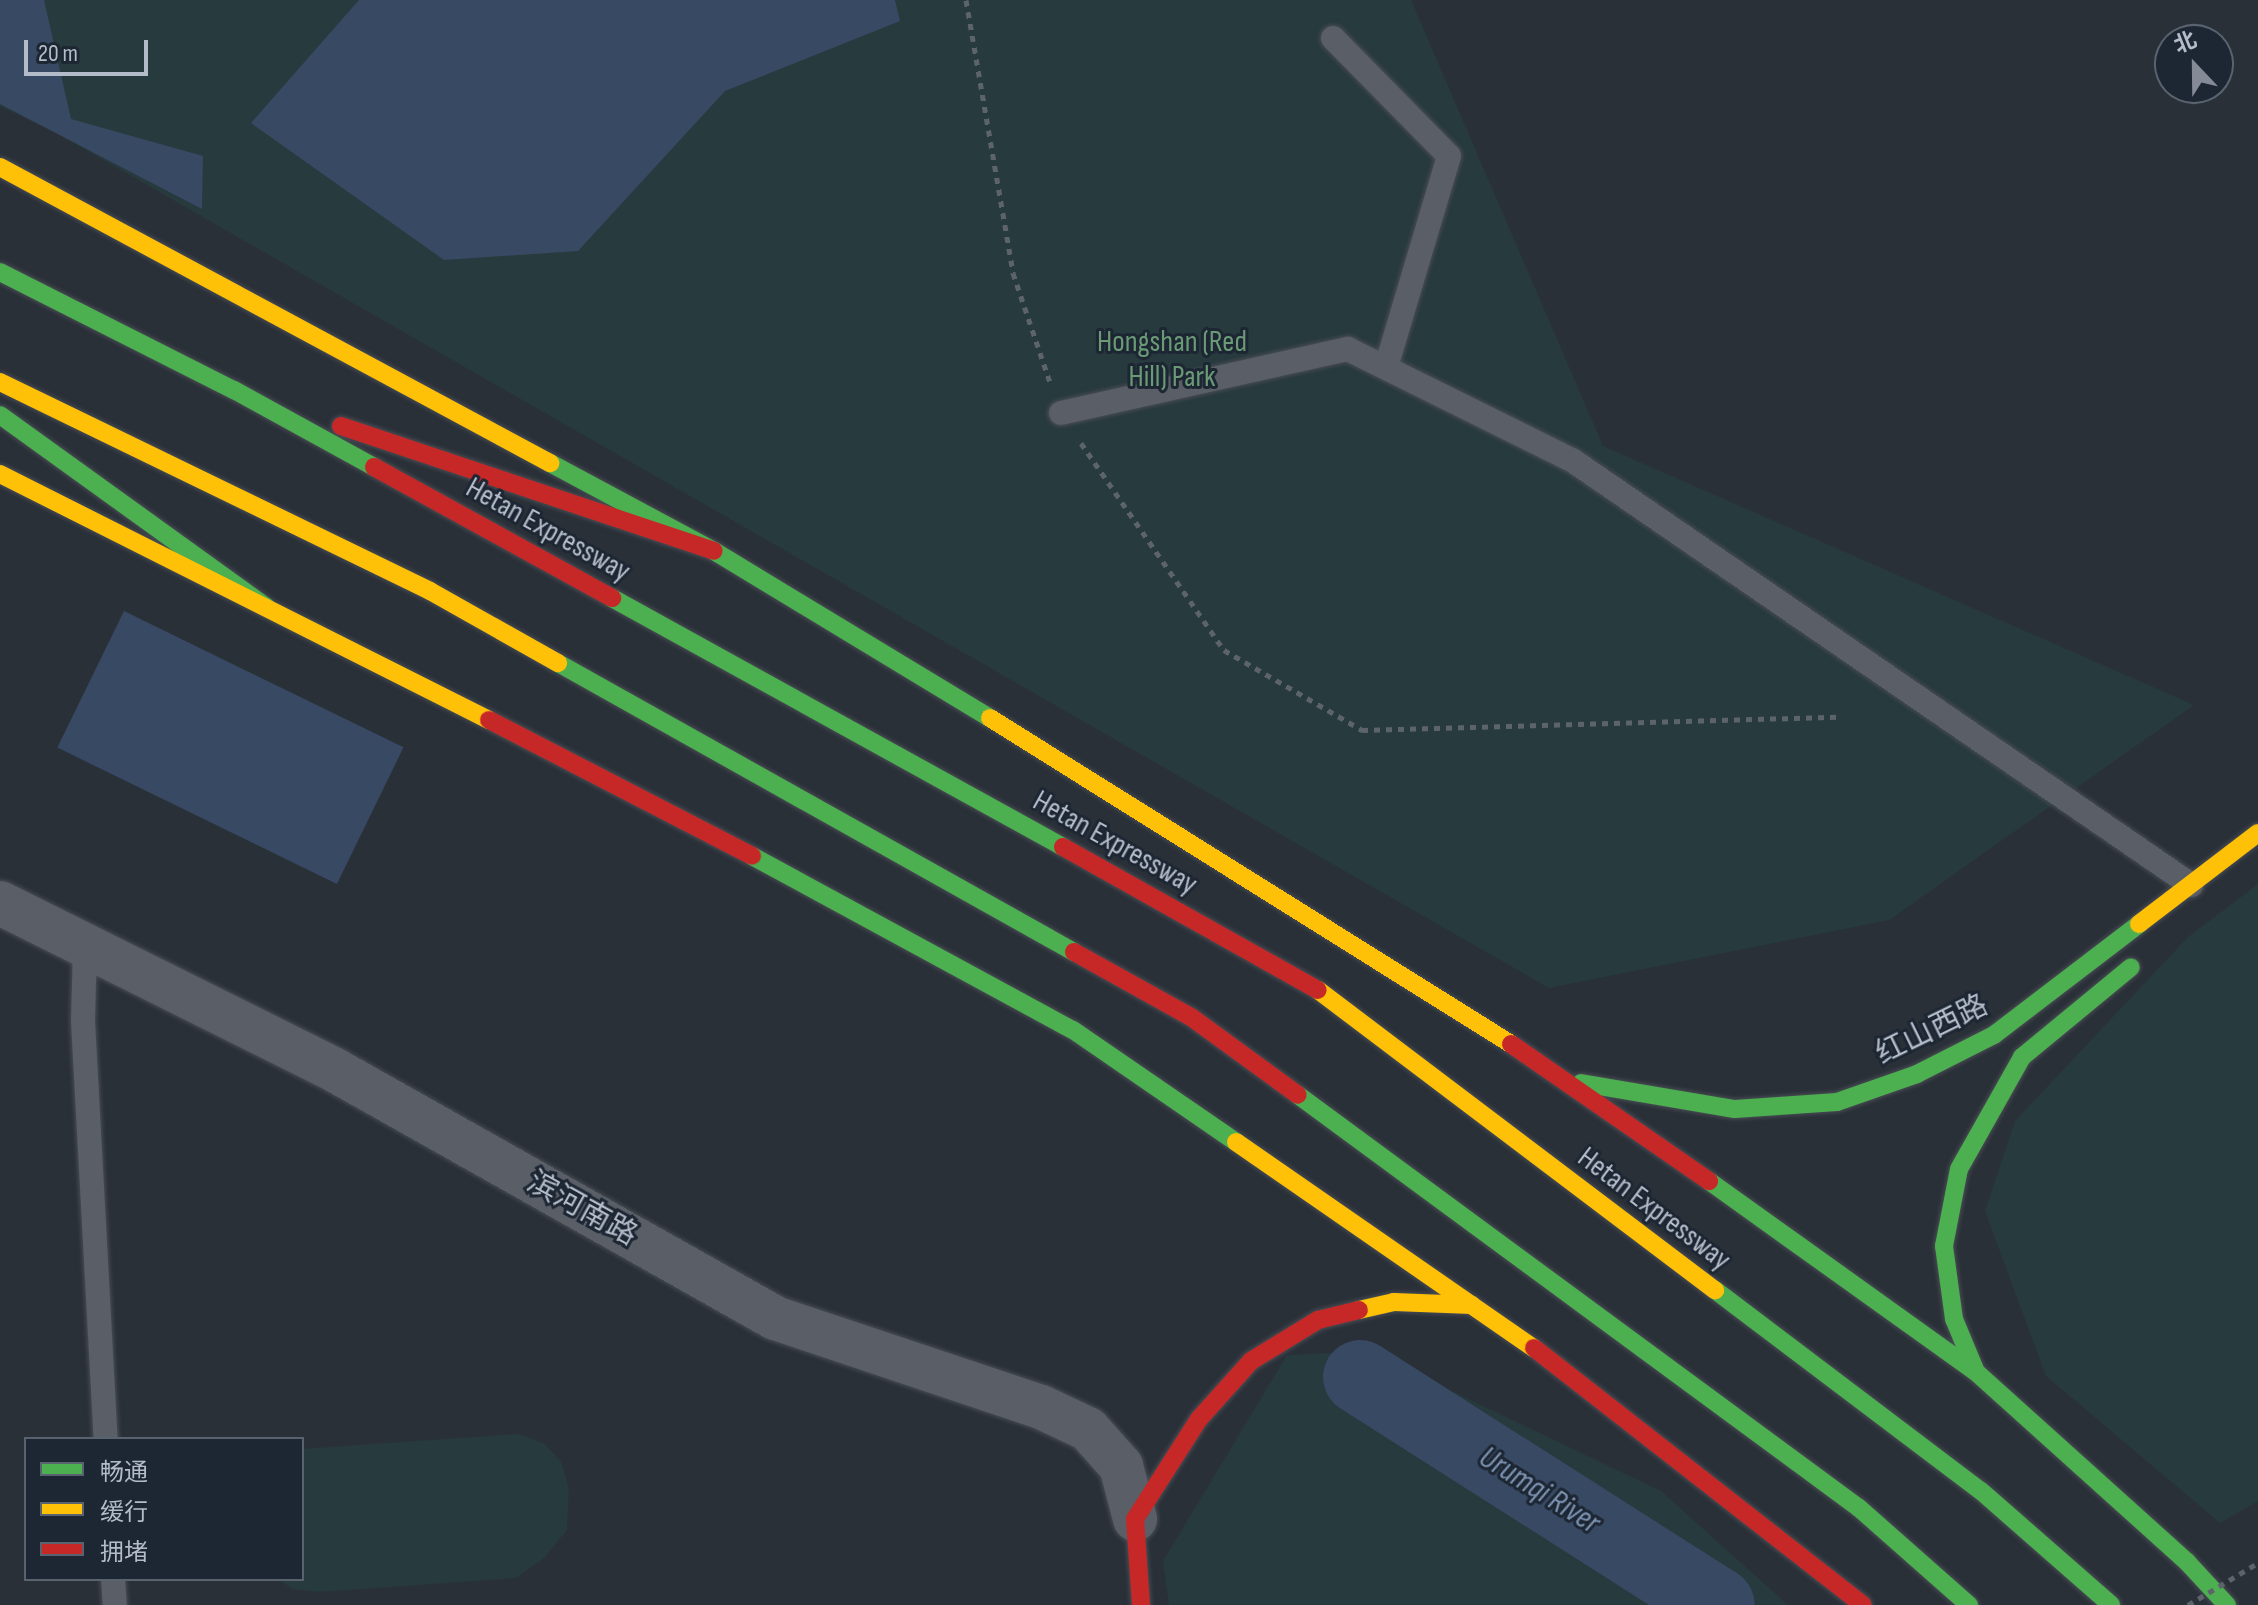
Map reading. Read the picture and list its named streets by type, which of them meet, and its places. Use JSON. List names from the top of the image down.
{
  "streets": {
    "main road": ["Hetan Expressway", "红山西路"],
    "street": ["滨河南路"]
  },
  "water": ["Urumqi River"],
  "parks": ["Hongshan (Red Hill) Park"],
  "legend": ["畅通", "缓行", "拥堵"],
  "scale_bar": "20 m",
  "north": "top"
}
